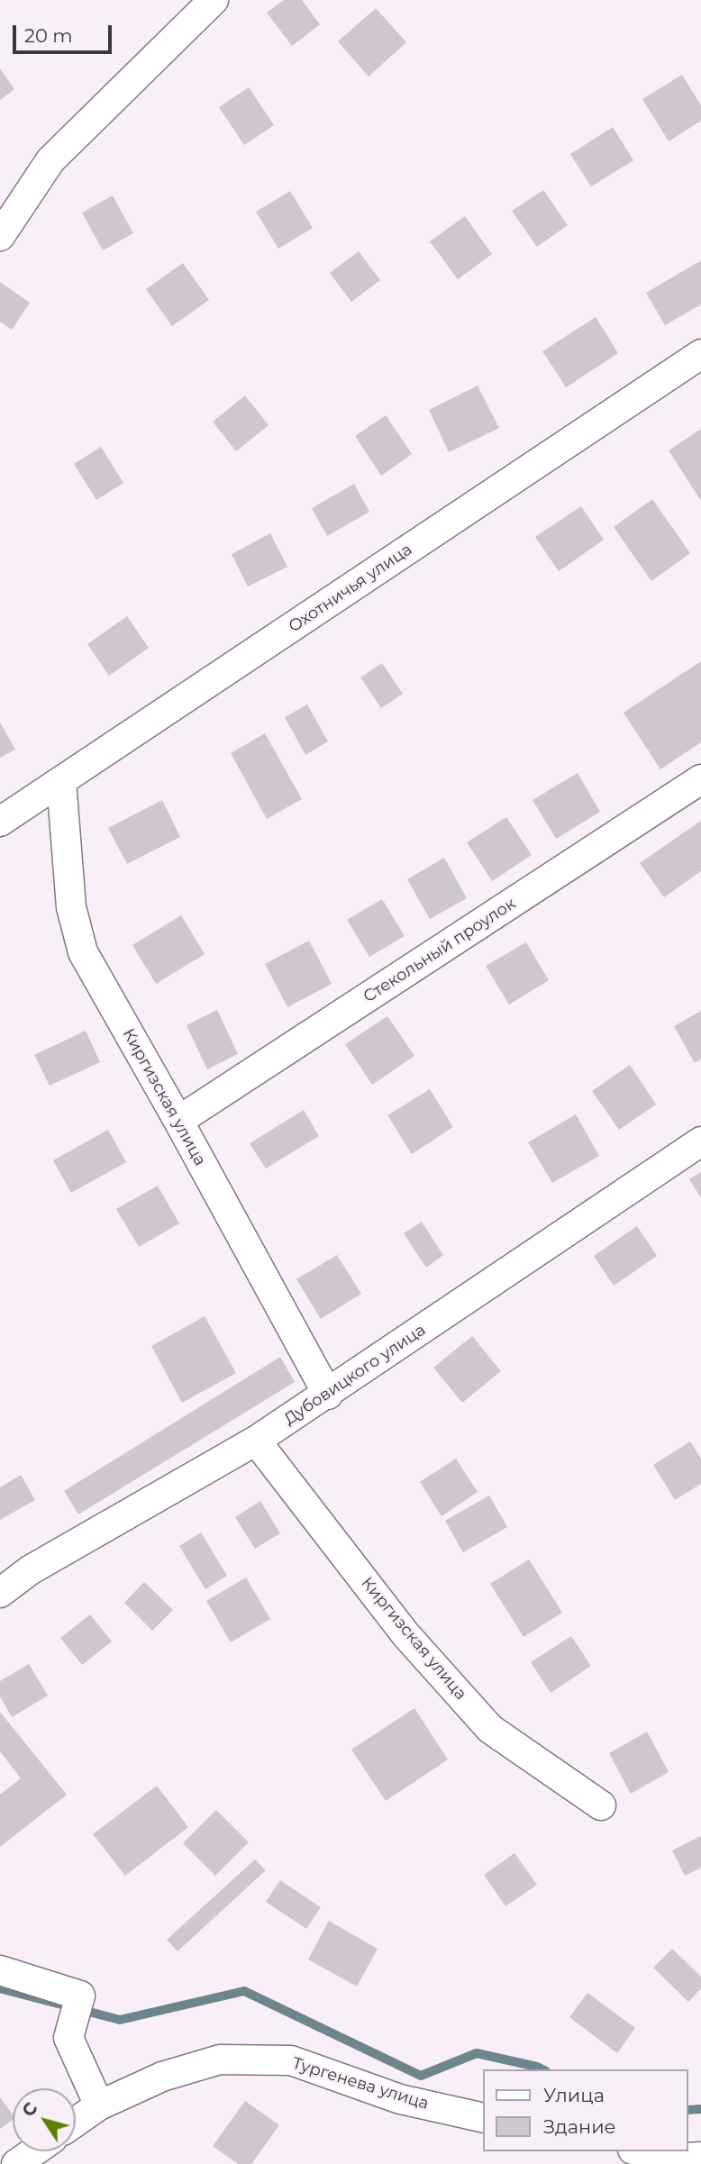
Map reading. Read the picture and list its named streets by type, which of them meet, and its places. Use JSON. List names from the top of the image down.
{
  "streets": {
    "street": [
      "Охотничья улица",
      "Стекольный проулок",
      "Киргизская улица",
      "Дубовицкого улица",
      "Тургенева улица"
    ]
  },
  "crossings": [
    ["Охотничья улица", "Киргизская улица"],
    ["Стекольный проулок", "Киргизская улица"],
    ["Киргизская улица", "Дубовицкого улица"]
  ],
  "legend": ["Улица", "Здание"],
  "scale_bar": "20 m",
  "north": "top left"
}
